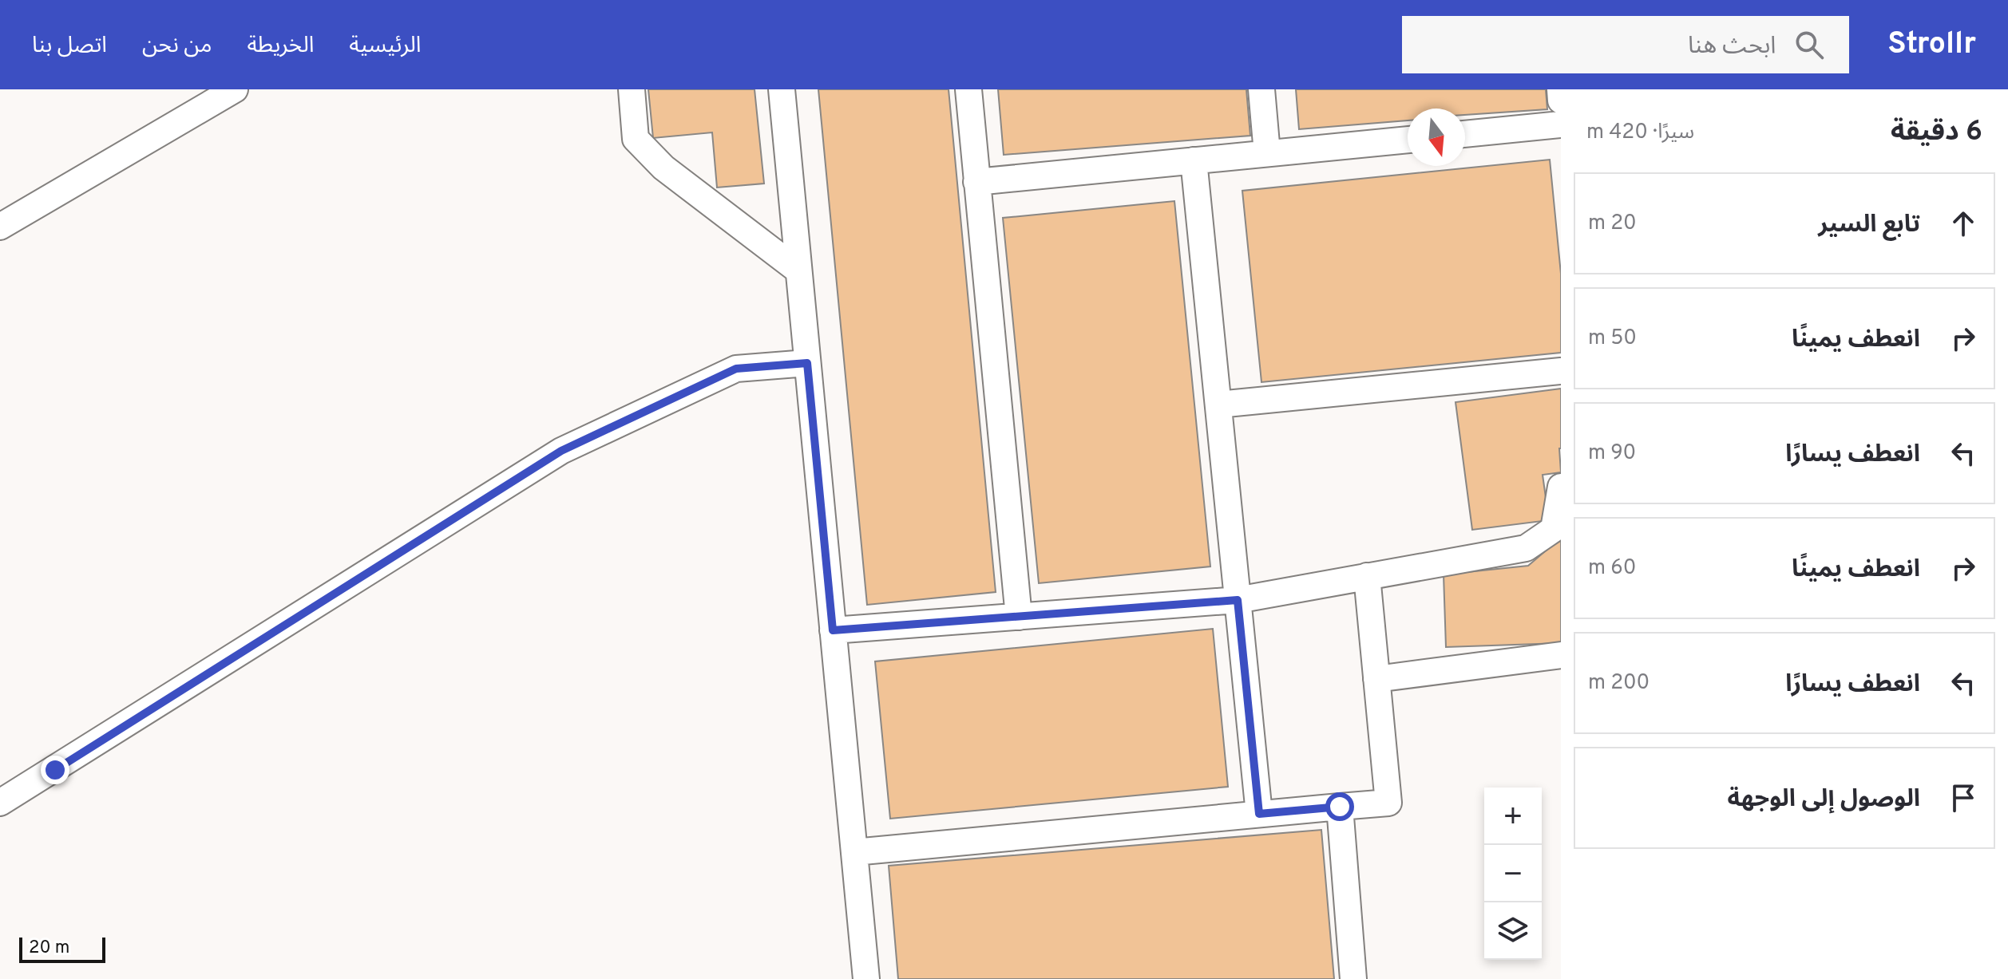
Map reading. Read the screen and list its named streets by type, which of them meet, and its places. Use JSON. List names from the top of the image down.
{
  "scale_bar": "20 m",
  "north": "bottom",
  "page": {
    "header": "Strollr",
    "search": "ابحث هنا",
    "nav": [
      "الرئيسية",
      "الخريطة",
      "من نحن",
      "اتصل بنا"
    ],
    "heading": ["6 دقيقة", "سيرًا · 420 m"],
    "list": [
      ["تابع السير", "20 m"],
      ["انعطف يمينًا", "50 m"],
      ["انعطف يسارًا", "90 m"],
      ["انعطف يمينًا", "60 m"],
      ["انعطف يسارًا", "200 m"],
      "الوصول إلى الوجهة"
    ],
    "map_buttons": ["+", "−"],
    "scale": "20 m"
  }
}
